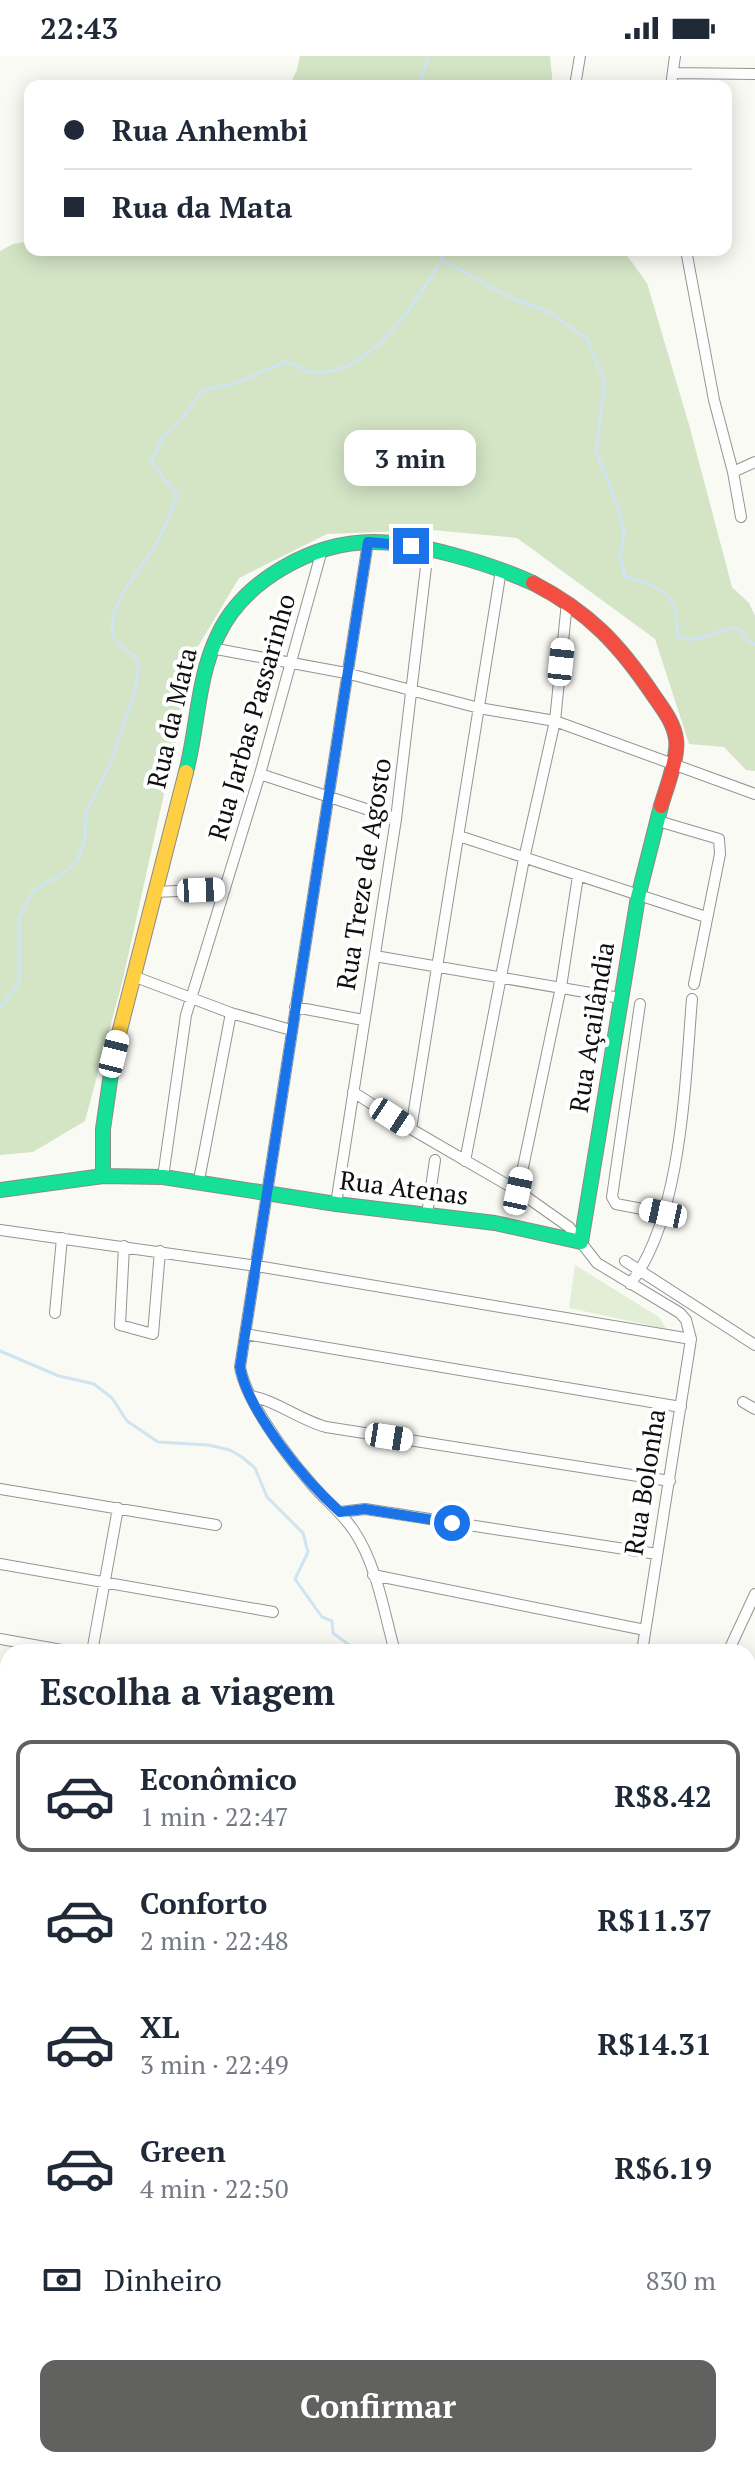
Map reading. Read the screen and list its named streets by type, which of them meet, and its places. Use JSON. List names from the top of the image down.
{
  "streets": {
    "street": [
      "Rua Jarbas Passarinho",
      "Rua da Mata",
      "Rua Treze de Agosto",
      "Rua Açailândia",
      "Rua Atenas",
      "Rua Bolonha"
    ]
  },
  "crossings": [
    ["Rua Jarbas Passarinho", "Rua da Mata"],
    ["Rua Jarbas Passarinho", "Rua Atenas"],
    ["Rua da Mata", "Rua Treze de Agosto"],
    ["Rua da Mata", "Rua Açailândia"],
    ["Rua da Mata", "Rua Atenas"],
    ["Rua Treze de Agosto", "Rua Atenas"],
    ["Rua Açailândia", "Rua Atenas"]
  ],
  "page": {
    "status": "22:43",
    "banner": ["Rua Anhembi", "Rua da Mata"],
    "bubble": "3 min",
    "heading": "Escolha a viagem",
    "list": [
      {
        "name": "Econômico",
        "note": "1 min · 22:47",
        "value": "R$8.42"
      },
      {
        "name": "Conforto",
        "note": "2 min · 22:48",
        "value": "R$11.37"
      },
      {
        "name": "XL",
        "note": "3 min · 22:49",
        "value": "R$14.31"
      },
      {
        "name": "Green",
        "note": "4 min · 22:50",
        "value": "R$6.19"
      }
    ],
    "pay": ["Dinheiro", "830 m"],
    "buttons": "Confirmar"
  }
}
